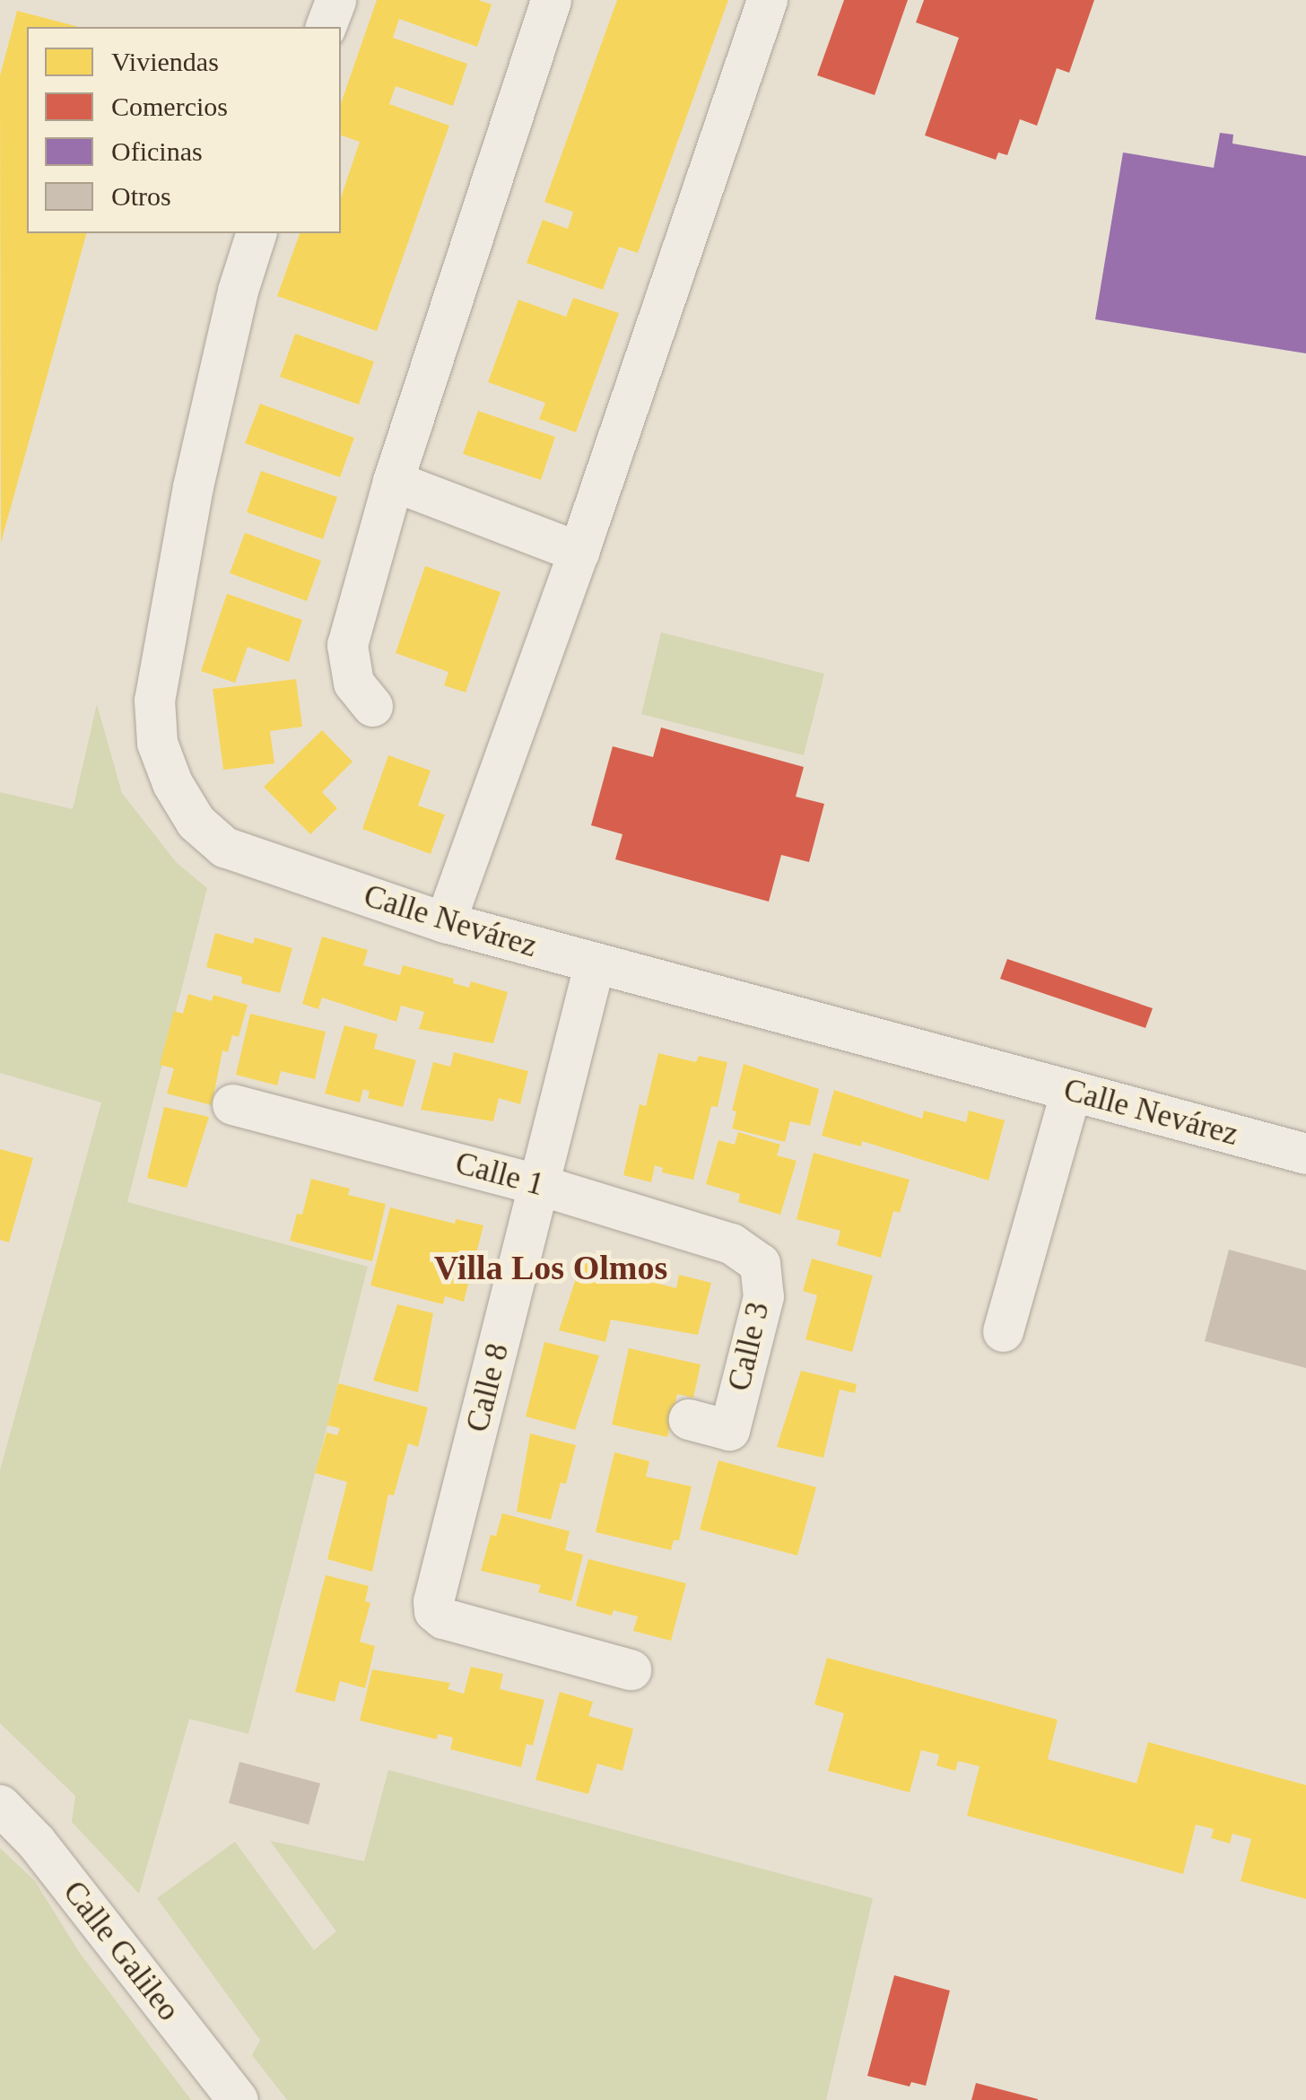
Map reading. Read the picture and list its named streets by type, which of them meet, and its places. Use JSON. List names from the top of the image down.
{
  "streets": {
    "street": [
      "Calle Nevárez",
      "Calle 1",
      "Calle 3",
      "Calle 8",
      "Calle Galileo"
    ]
  },
  "crossings": [
    ["Calle Nevárez", "Calle 8"],
    ["Calle 1", "Calle 3"],
    ["Calle 1", "Calle 8"]
  ],
  "districts": ["Villa Los Olmos"],
  "legend": [
    "Viviendas",
    "Comercios",
    "Oficinas",
    "Otros"
  ]
}
